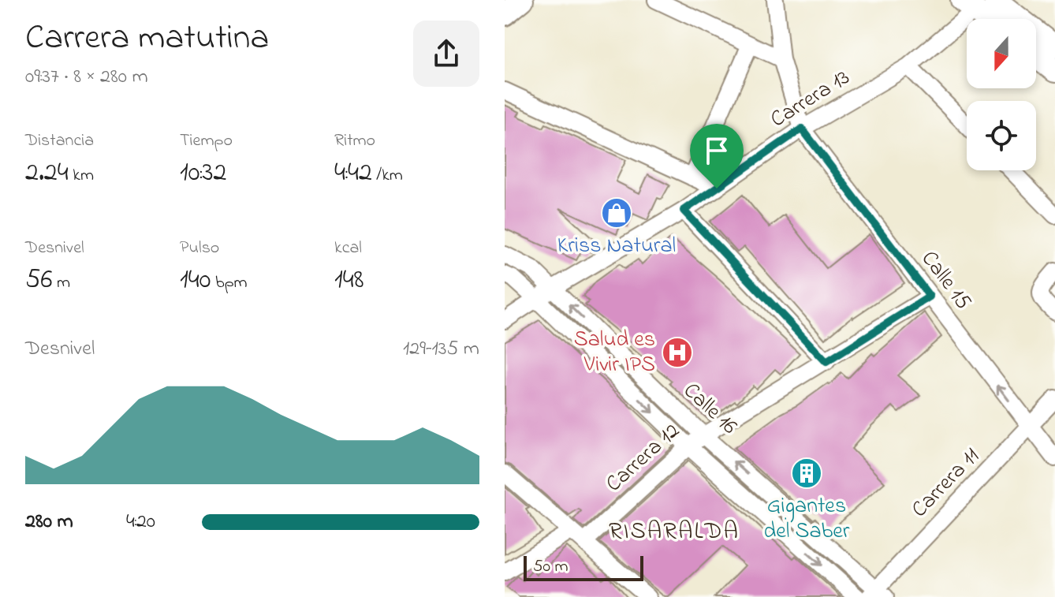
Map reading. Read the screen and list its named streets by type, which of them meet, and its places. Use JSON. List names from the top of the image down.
{
  "streets": {
    "street": [
      "Carrera 13",
      "Calle 15",
      "Calle 16",
      "Carrera 12",
      "Carrera 11"
    ]
  },
  "crossings": [
    ["Carrera 13", "Calle 15"],
    ["Carrera 13", "Calle 16"],
    ["Calle 15", "Carrera 12"],
    ["Calle 15", "Carrera 11"],
    ["Calle 16", "Carrera 12"],
    ["Calle 16", "Carrera 11"]
  ],
  "one_way": ["Calle 15"],
  "districts": ["RISARALDA"],
  "places": {
    "shop": ["Kriss Natural"],
    "hospital": ["Salud es Vivir IPS"],
    "building": ["Gigantes del Saber"]
  },
  "scale_bar": "50 m",
  "north": "bottom",
  "page": {
    "heading": ["Carrera matutina", "09:37 · 8 × 280 m"],
    "stats": [
      ["Distancia", "2.24 km"],
      ["Tiempo", "10:32"],
      ["Ritmo", "4:42 /km"],
      ["Desnivel", "56 m"],
      ["Pulso", "140 bpm"],
      ["kcal", "148"]
    ],
    "chart": ["Desnivel", "129–135 m"],
    "list": [
      {
        "name": "280 m",
        "note": "4:20"
      }
    ],
    "scale": "50 m"
  }
}
